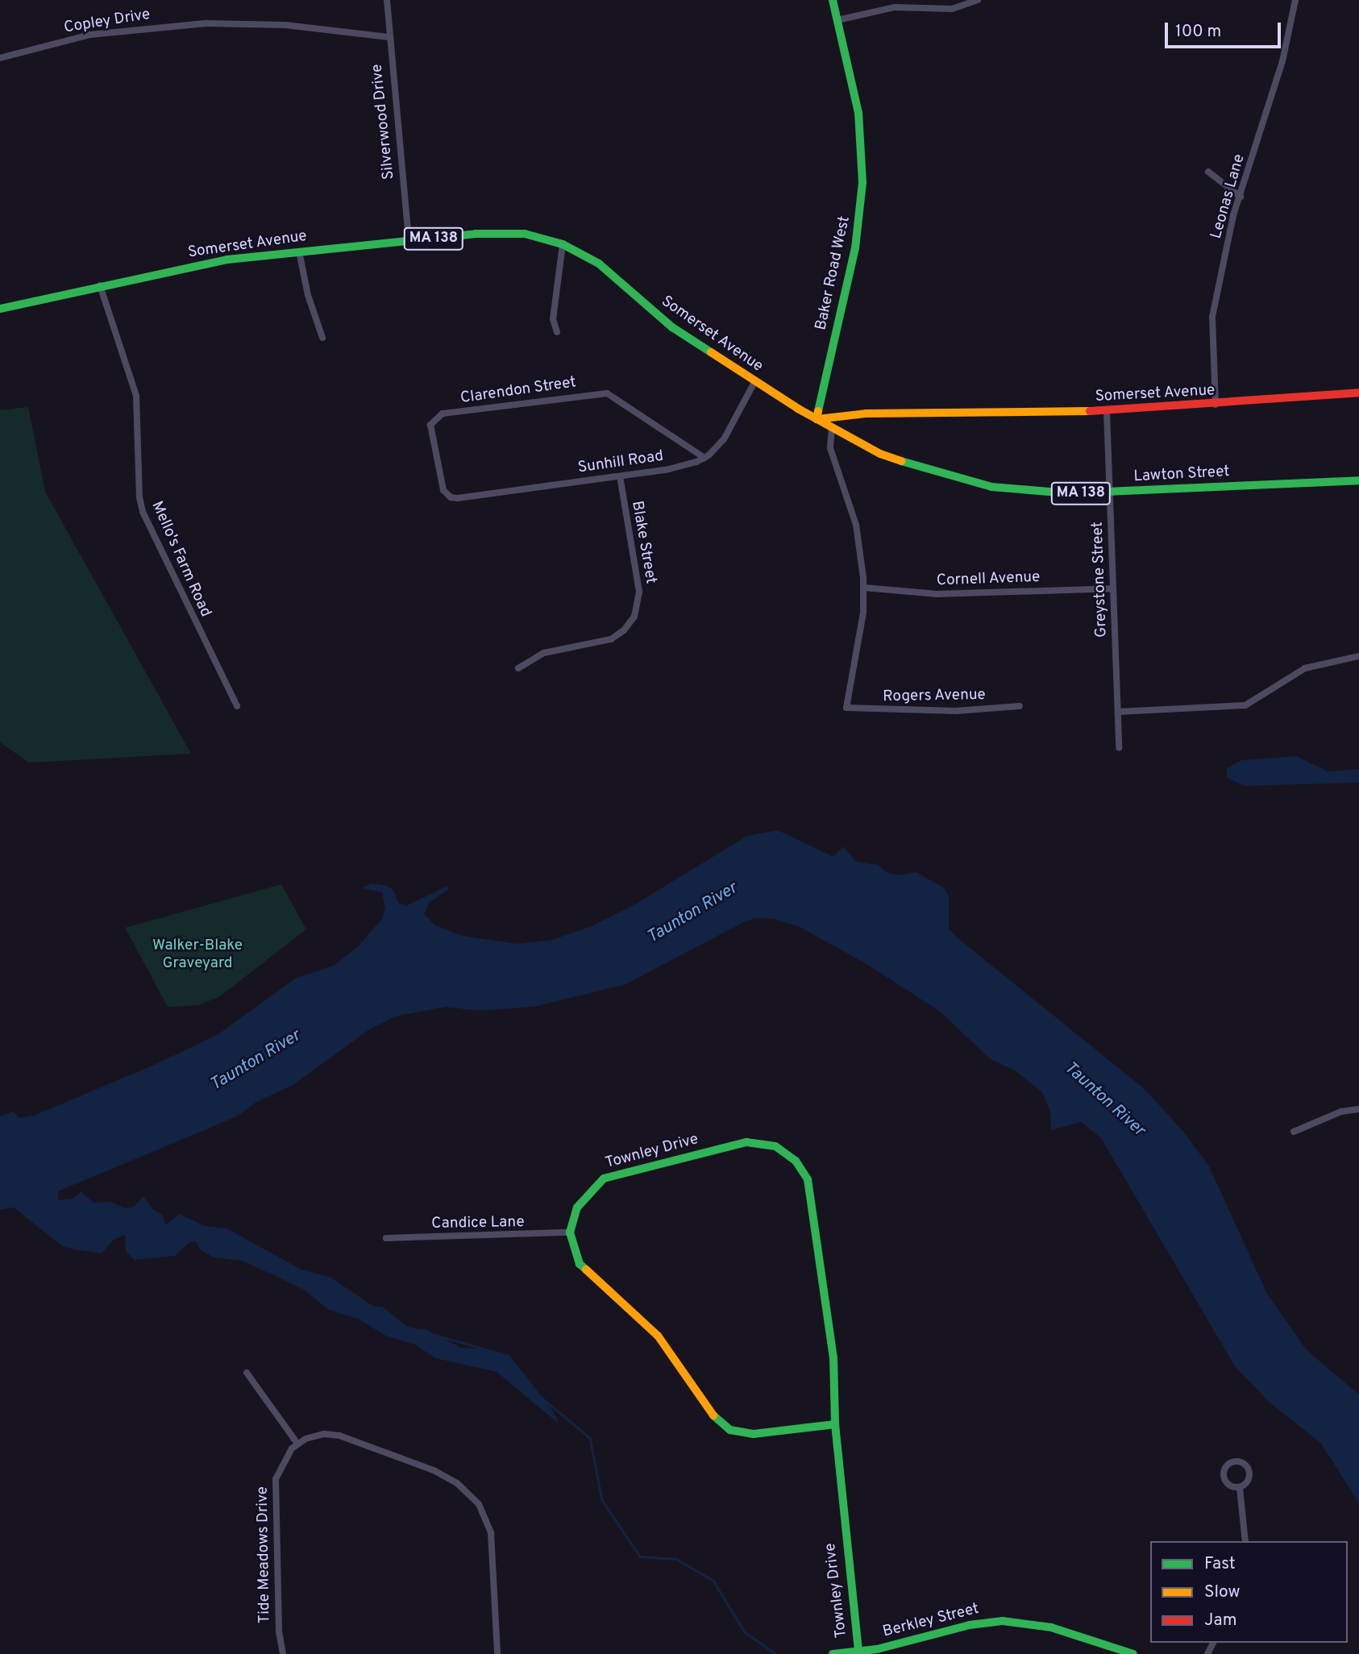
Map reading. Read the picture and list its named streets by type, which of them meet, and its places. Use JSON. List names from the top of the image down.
{
  "streets": {
    "street": [
      "Copley Drive",
      "Silverwood Drive",
      "Leonas Lane",
      "MA 138",
      "Somerset Avenue",
      "Baker Road West",
      "Clarendon Street",
      "Sunhill Road",
      "Lawton Street",
      "Blake Street",
      "Mello's Farm Road",
      "Cornell Avenue",
      "Greystone Street",
      "Rogers Avenue",
      "Townley Drive",
      "Candice Lane",
      "Tide Meadows Drive",
      "Berkley Street"
    ]
  },
  "crossings": [
    ["Copley Drive", "Silverwood Drive"],
    ["Silverwood Drive", "Somerset Avenue"],
    ["Leonas Lane", "Somerset Avenue"],
    ["Somerset Avenue", "Baker Road West"],
    ["Somerset Avenue", "Sunhill Road"],
    ["Somerset Avenue", "Lawton Street"],
    ["Somerset Avenue", "Mello's Farm Road"],
    ["Somerset Avenue", "Greystone Street"],
    ["Baker Road West", "Lawton Street"],
    ["Clarendon Street", "Sunhill Road"],
    ["Sunhill Road", "Blake Street"],
    ["Lawton Street", "Greystone Street"],
    ["Cornell Avenue", "Greystone Street"],
    ["Cornell Avenue", "Rogers Avenue"],
    ["Townley Drive", "Candice Lane"],
    ["Townley Drive", "Berkley Street"]
  ],
  "water": ["Taunton River"],
  "parks": ["Walker-Blake Graveyard"],
  "legend": ["Fast", "Slow", "Jam"],
  "scale_bar": "100 m"
}
